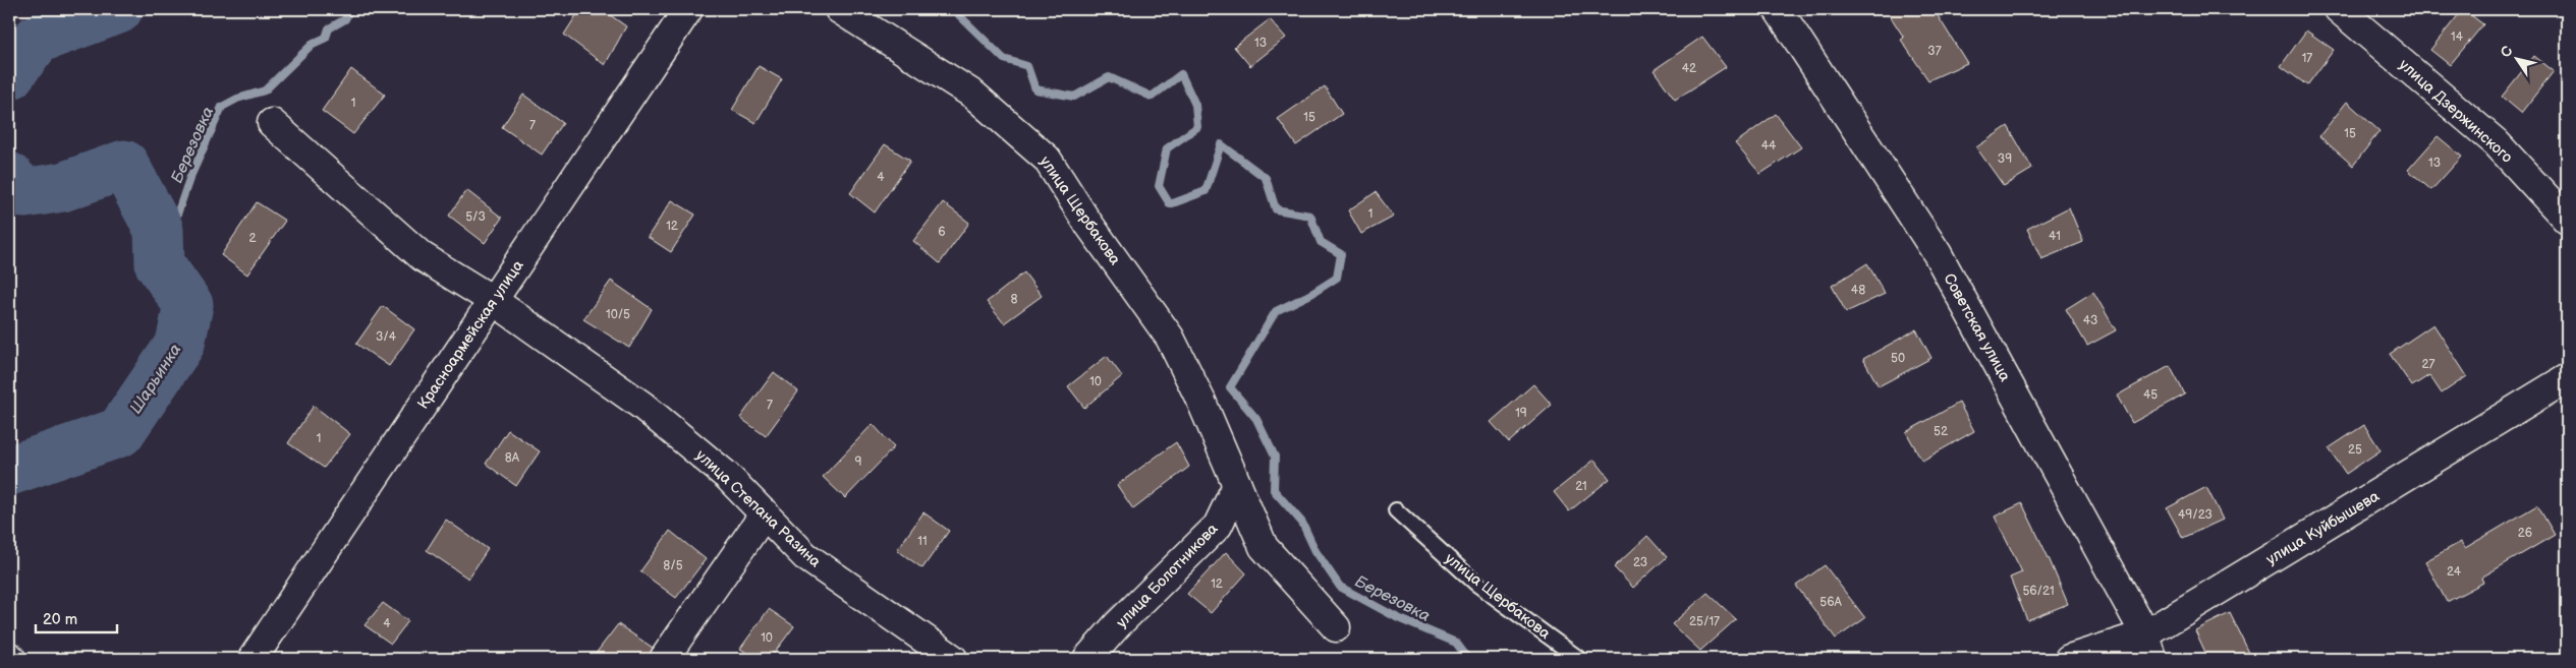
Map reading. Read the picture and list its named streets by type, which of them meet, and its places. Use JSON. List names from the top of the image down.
{
  "streets": {
    "street": [
      "улица Дзержинского",
      "улица Щербакова",
      "Советская улица",
      "Красноармейская улица",
      "улица Степана Разина",
      "улица Куйбышева",
      "улица Болотникова"
    ]
  },
  "crossings": [
    ["улица Щербакова", "улица Болотникова"],
    ["Советская улица", "улица Куйбышева"],
    ["Красноармейская улица", "улица Степана Разина"]
  ],
  "water": ["Березовка", "Шарьинка"],
  "house_numbers": [
    "14",
    "13",
    "37",
    "17",
    "42",
    "1",
    "15",
    "7",
    "15",
    "44",
    "39",
    "13",
    "4",
    "1",
    "5/3",
    "12",
    "6",
    "41",
    "2",
    "48",
    "8",
    "10/5",
    "43",
    "3/4",
    "50",
    "27",
    "10",
    "45",
    "7",
    "19",
    "52",
    "1",
    "25",
    "8А",
    "9",
    "21",
    "49/23",
    "26",
    "11",
    "23",
    "8/5",
    "24",
    "12",
    "56/21",
    "56А",
    "25/17",
    "4",
    "10"
  ],
  "scale_bar": "20 m",
  "north": "top left"
}
